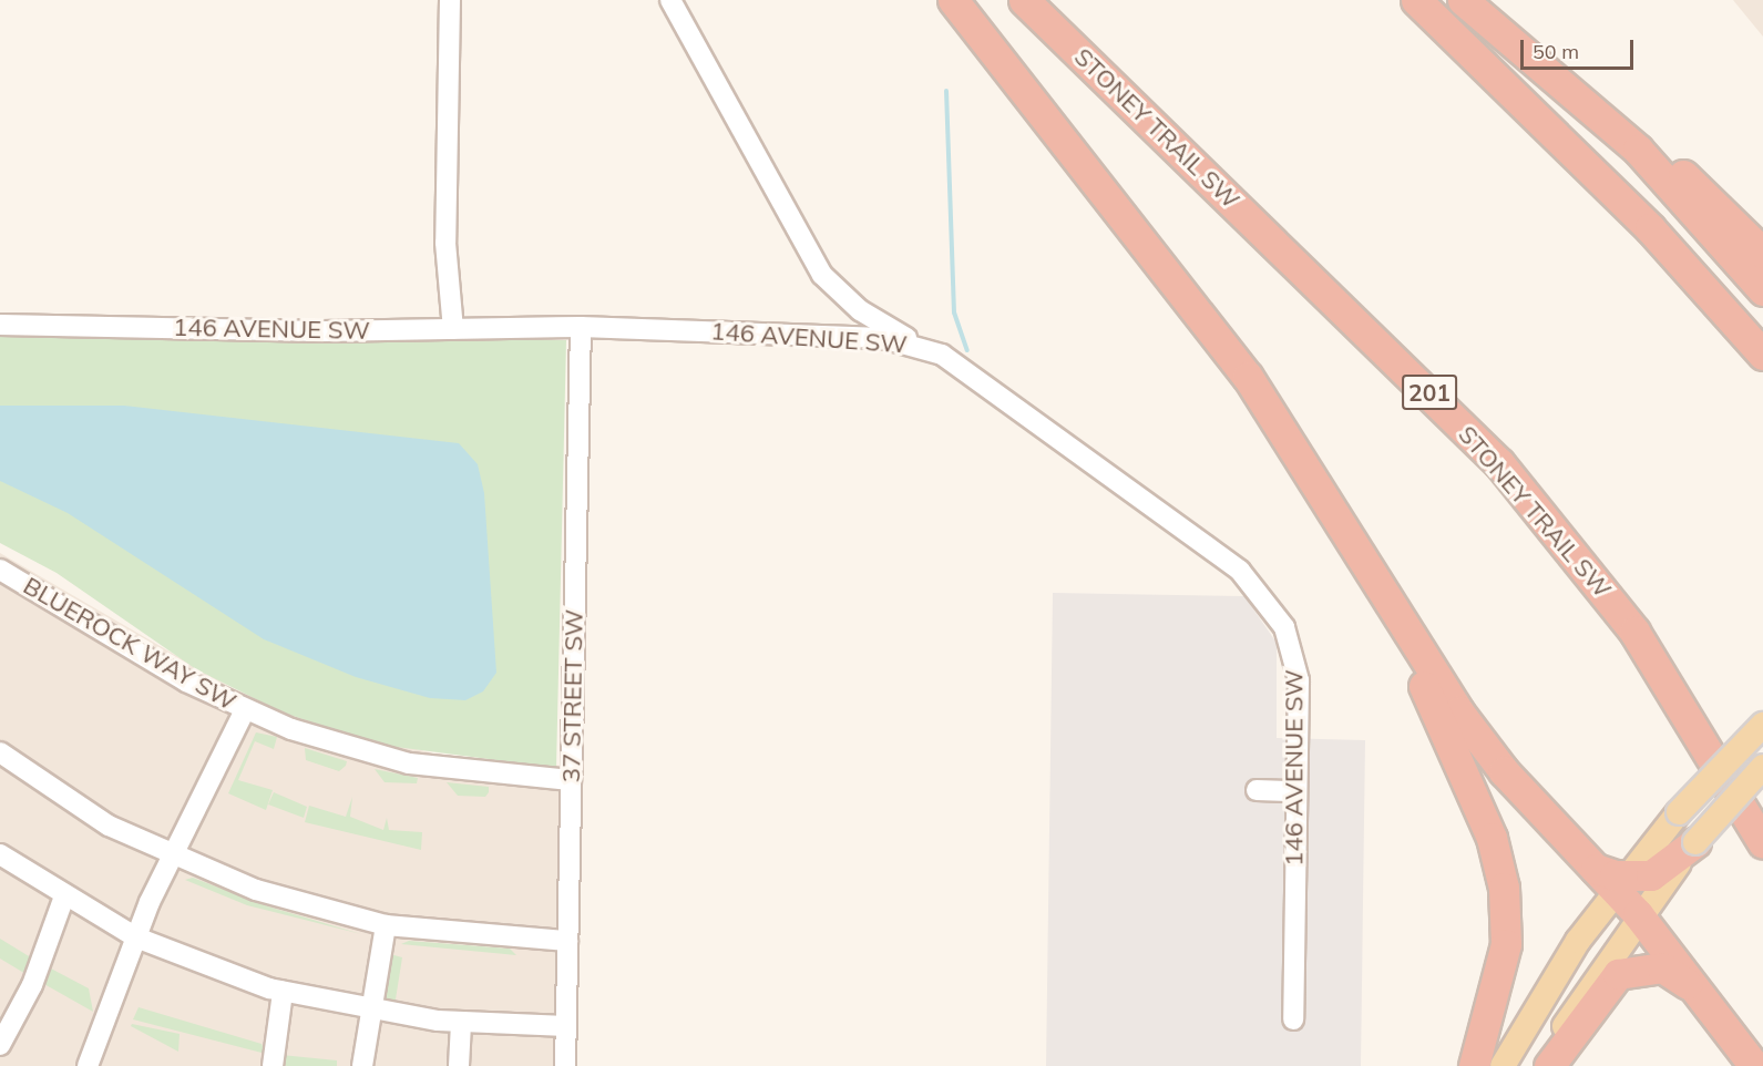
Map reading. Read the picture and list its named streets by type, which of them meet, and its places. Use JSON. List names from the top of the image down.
{
  "streets": {
    "highway": ["STONEY TRAIL SW", "201"],
    "street": ["146 AVENUE SW", "BLUEROCK WAY SW", "37 STREET SW"]
  },
  "crossings": [
    ["146 AVENUE SW", "37 STREET SW"],
    ["BLUEROCK WAY SW", "37 STREET SW"]
  ],
  "scale_bar": "50 m"
}
